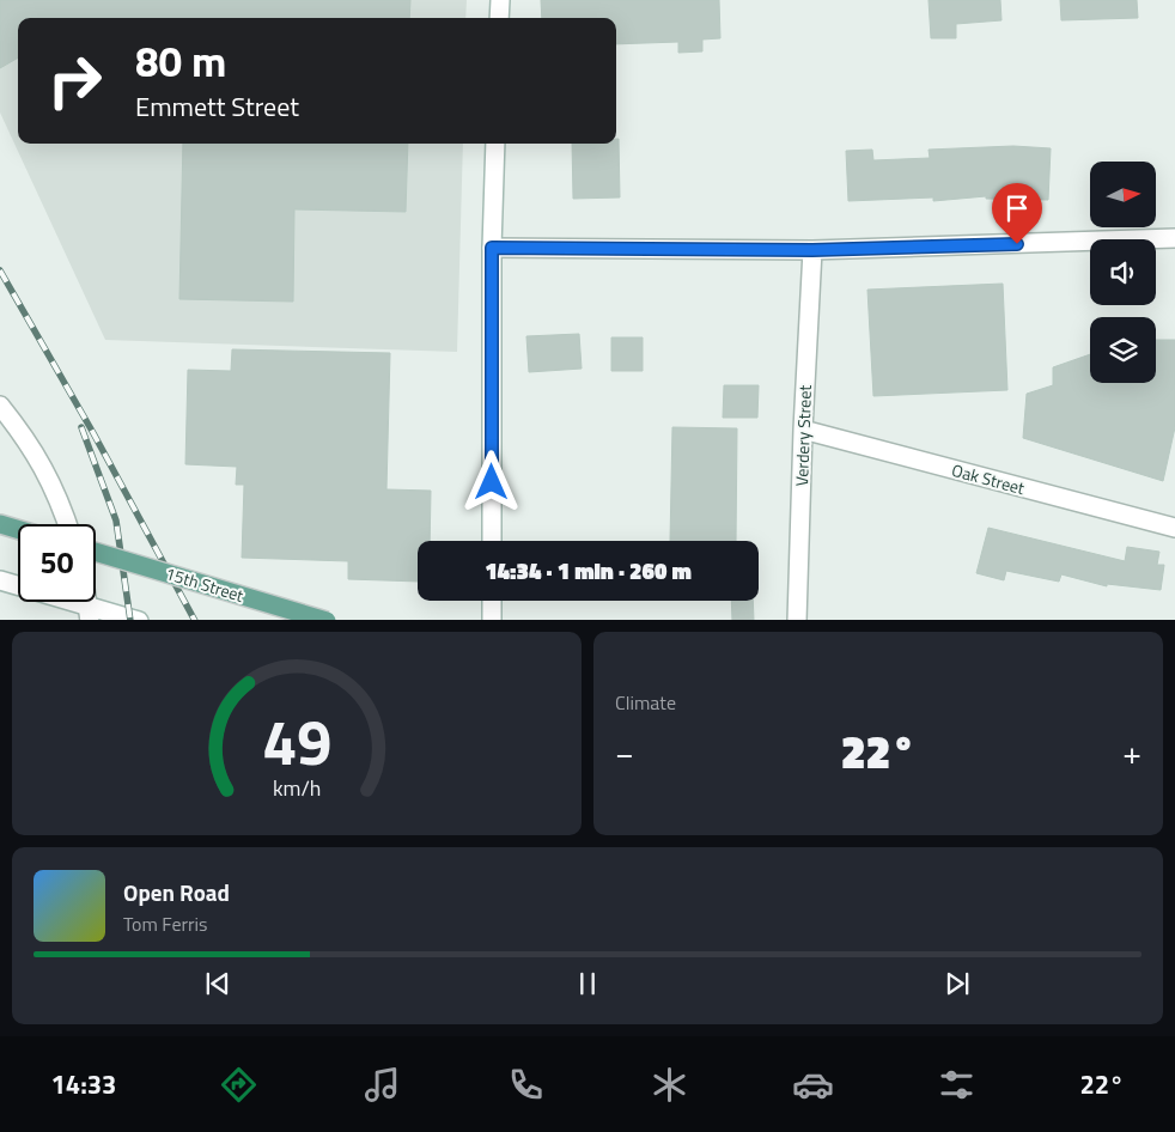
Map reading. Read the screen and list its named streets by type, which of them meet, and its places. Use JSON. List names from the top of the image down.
{
  "streets": {
    "main road": ["15th Street"],
    "street": ["Verdery Street", "Oak Street"]
  },
  "crossings": [
    ["Verdery Street", "Oak Street"]
  ],
  "north": "right",
  "page": {
    "turn": ["80 m", "Emmett Street"],
    "limit": "50",
    "trip": "14:34 · 1 min · 260 m",
    "tile": "Climate",
    "heat": ["−", "22°", "+"],
    "song": ["Open Road", "Tom Ferris"],
    "tabs": ["14:33", "22°"],
    "gauge": ["49", "km/h"]
  }
}
